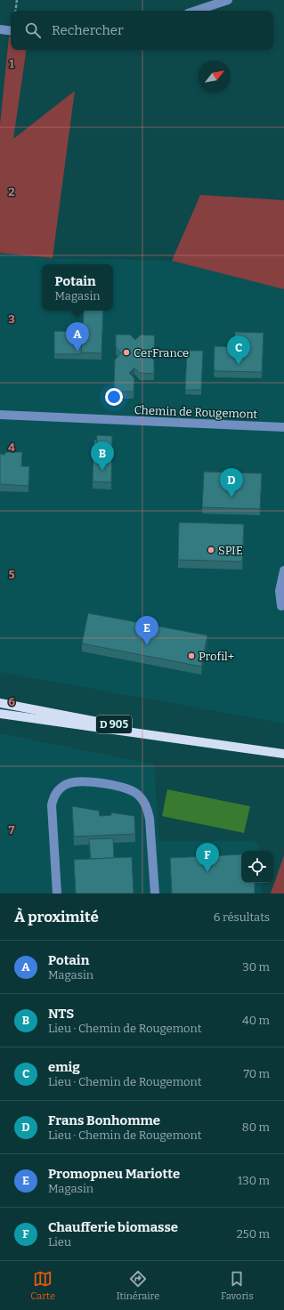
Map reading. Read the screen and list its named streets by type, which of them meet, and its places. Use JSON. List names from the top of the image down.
{
  "streets": {
    "main road": ["D 905"],
    "street": ["Chemin de Rougemont"]
  },
  "places": ["CerFrance", "SPIE", "Profil+"],
  "north": "top right",
  "page": {
    "search": "Rechercher",
    "popup": ["Potain", "Magasin"],
    "pins": [
      "A",
      "C",
      "B",
      "D",
      "E",
      "F"
    ],
    "heading": ["À proximité", "6 résultats"],
    "list": [
      {
        "mark": "A",
        "name": "Potain",
        "note": "Magasin",
        "value": "30 m"
      },
      {
        "mark": "B",
        "name": "NTS",
        "note": "Lieu · Chemin de Rougemont",
        "value": "40 m"
      },
      {
        "mark": "C",
        "name": "emig",
        "note": "Lieu · Chemin de Rougemont",
        "value": "70 m"
      },
      {
        "mark": "D",
        "name": "Frans Bonhomme",
        "note": "Lieu · Chemin de Rougemont",
        "value": "80 m"
      },
      {
        "mark": "E",
        "name": "Promopneu Mariotte",
        "note": "Magasin",
        "value": "130 m"
      },
      {
        "mark": "F",
        "name": "Chaufferie biomasse",
        "note": "Lieu",
        "value": "250 m"
      }
    ],
    "nav": ["Carte", "Itinéraire", "Favoris"]
  },
  "grid": {
    "rows": [
      "1",
      "2",
      "3",
      "4",
      "5",
      "6",
      "7"
    ]
  }
}
